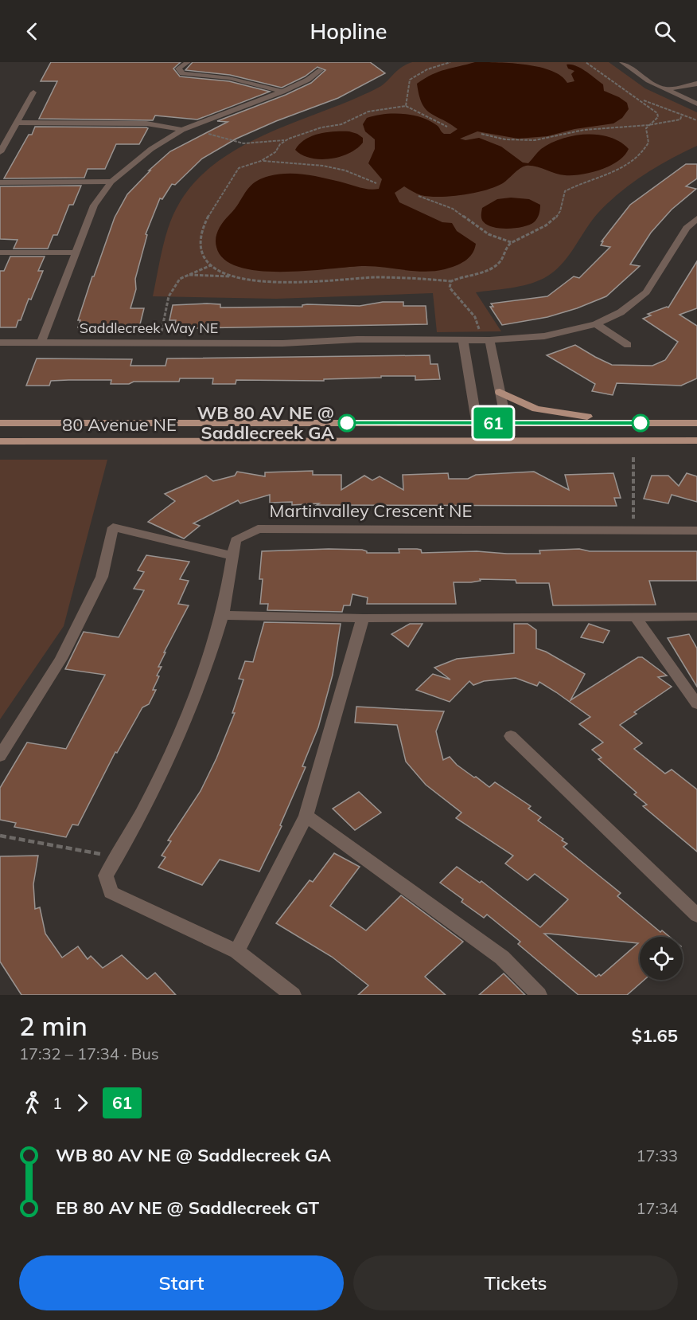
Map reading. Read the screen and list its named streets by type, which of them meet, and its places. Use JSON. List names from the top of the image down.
{
  "streets": {
    "main road": ["80 Avenue NE"],
    "street": ["Saddlecreek Way NE", "Martinvalley Crescent NE"]
  },
  "places": ["WB 80 AV NE @ Saddlecreek GA"],
  "lines": ["bus line 61"],
  "page": {
    "header": "Hopline",
    "on_map": "61",
    "heading": ["2 min", "17:32 – 17:34 · Bus", "$1.65"],
    "legs": ["1", "61"],
    "list": [
      {
        "name": "WB 80 AV NE @ Saddlecreek GA",
        "value": "17:33"
      },
      {
        "name": "EB 80 AV NE @ Saddlecreek GT",
        "value": "17:34"
      }
    ],
    "buttons": ["Start", "Tickets"]
  }
}
